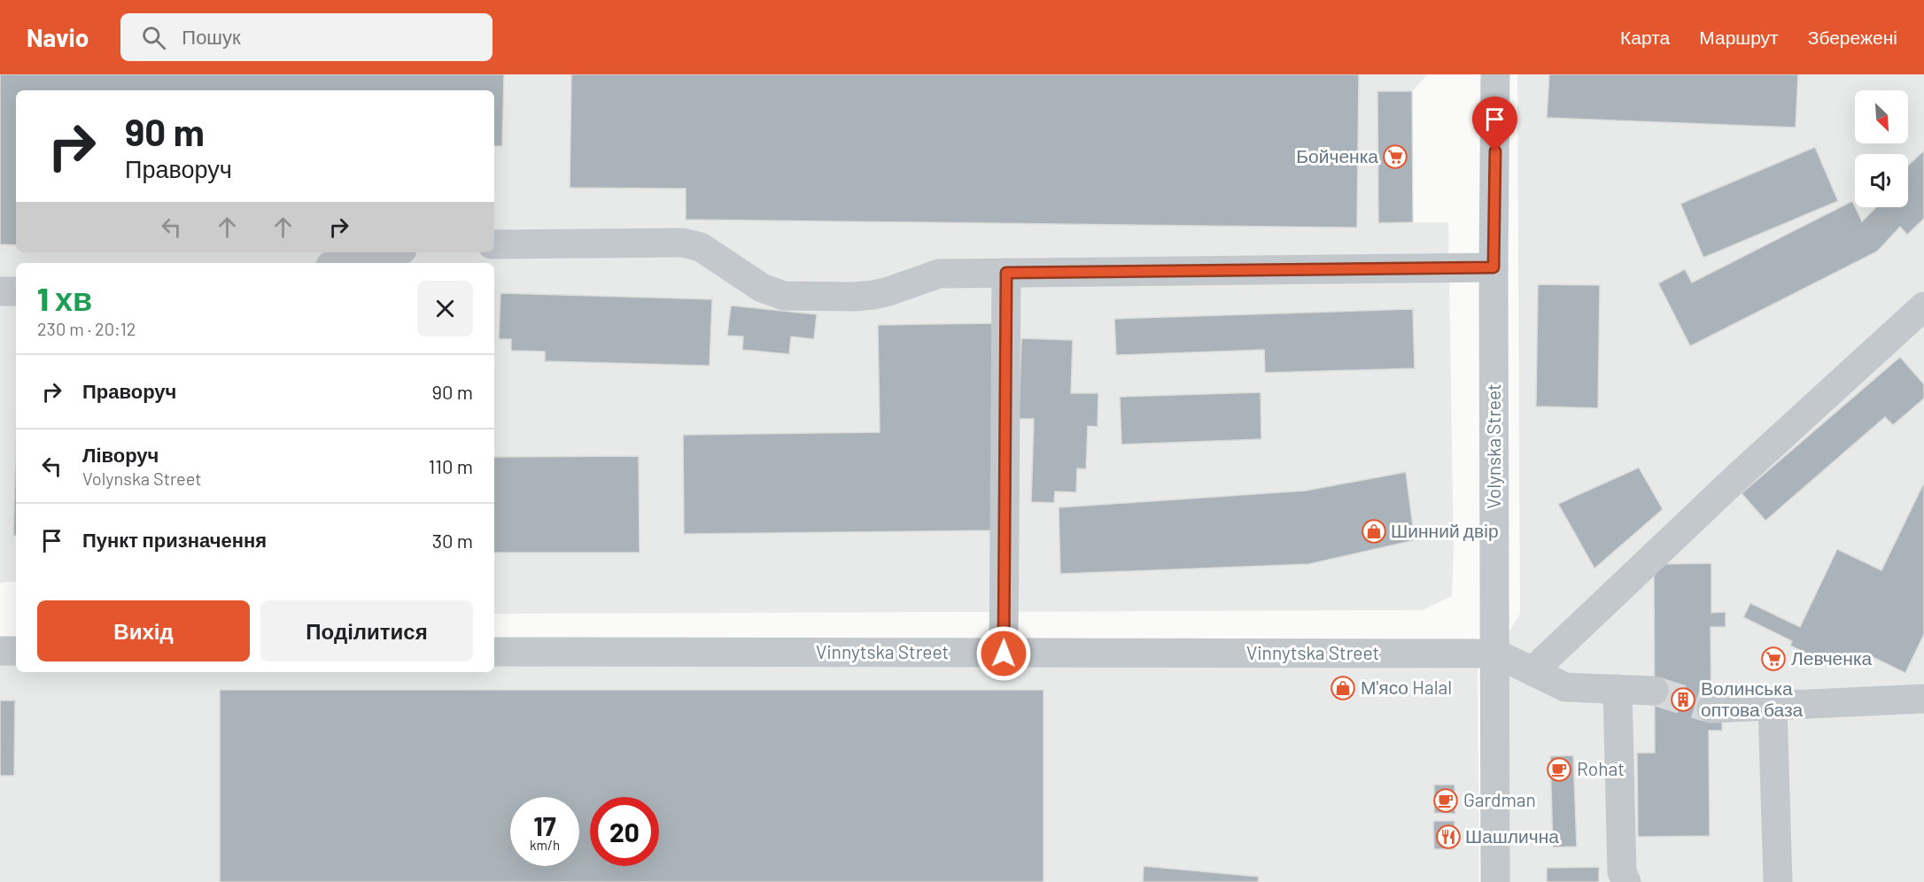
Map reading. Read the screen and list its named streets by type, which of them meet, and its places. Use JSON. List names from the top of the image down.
{
  "streets": {
    "street": ["Volynska Street", "Vinnytska Street"]
  },
  "crossings": [
    ["Volynska Street", "Vinnytska Street"]
  ],
  "places": {
    "supermarket": ["Бойченка", "Левченка"],
    "shop": ["Шинний двір", "М'ясо Halal"],
    "building": ["Волинська оптова база"],
    "cafe": ["Rohat", "Gardman"],
    "restaurant": ["Шашлична"]
  },
  "north": "bottom right",
  "page": {
    "header": "Navio",
    "search": "Пошук",
    "nav": ["Карта", "Маршрут", "Збережені"],
    "turn": ["90 m", "Праворуч"],
    "heading": ["1 хв", "230 m · 20:12"],
    "list": [
      {
        "name": "Праворуч",
        "value": "90 m"
      },
      {
        "name": "Ліворуч",
        "note": "Volynska Street",
        "value": "110 m"
      },
      {
        "name": "Пункт призначення",
        "value": "30 m"
      }
    ],
    "buttons": ["Вихід", "Поділитися"],
    "speed": "17 km/h",
    "limit": "20"
  }
}
